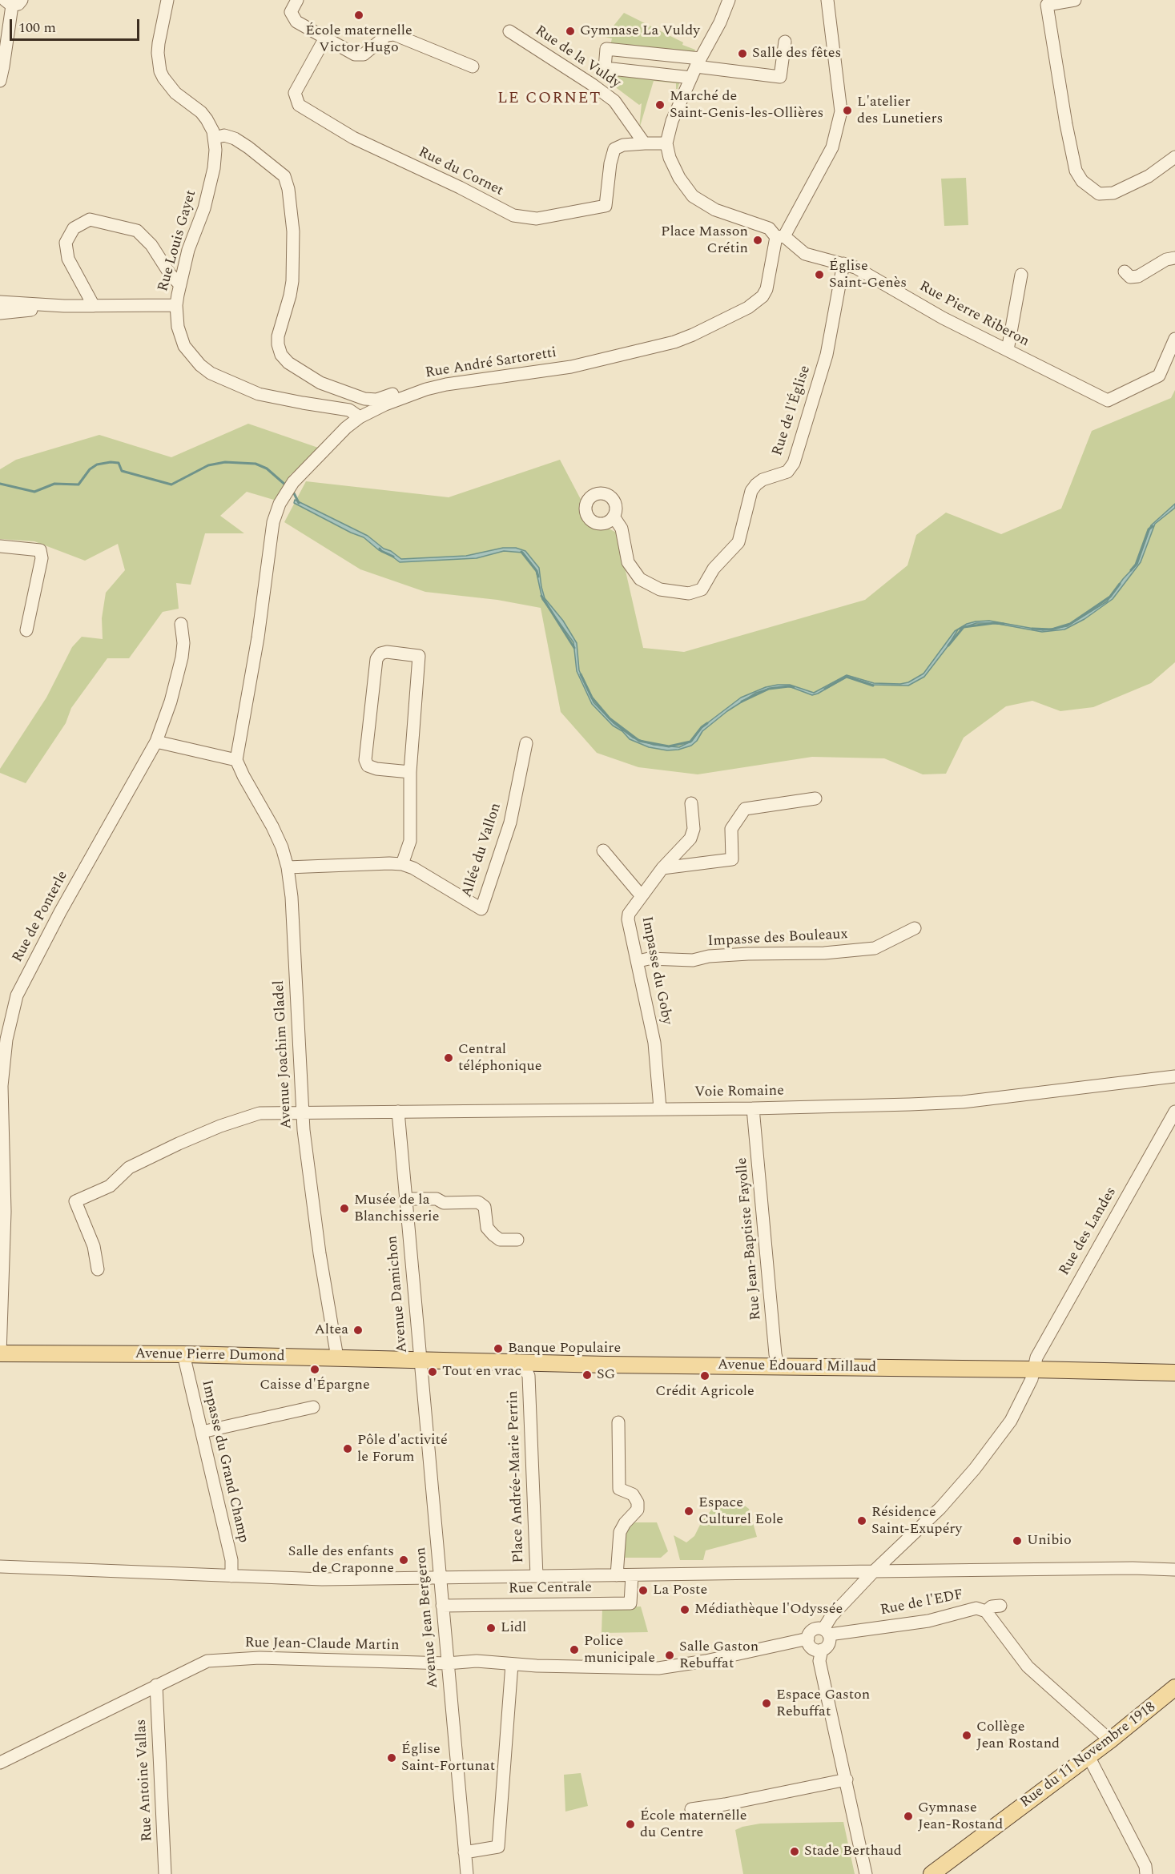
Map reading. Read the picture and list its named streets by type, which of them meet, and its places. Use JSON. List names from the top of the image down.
{
  "streets": {
    "main road": ["Avenue Pierre Dumond", "Avenue Édouard Millaud", "Rue du 11 Novembre 1918"],
    "street": [
      "Rue de la Vuldy",
      "Rue du Cornet",
      "Rue Louis Gayet",
      "Rue Pierre Riberon",
      "Rue André Sartoretti",
      "Rue de l'Église",
      "Allée du Vallon",
      "Rue de Ponterle",
      "Impasse des Bouleaux",
      "Impasse du Goby",
      "Avenue Joachim Gladel",
      "Voie Romaine",
      "Rue des Landes",
      "Rue Jean-Baptiste Fayolle",
      "Avenue Damichon",
      "Impasse du Grand Champ",
      "Place Andrée-Marie Perrin",
      "Rue Centrale",
      "Rue de l'EDF",
      "Avenue Jean Bergeron",
      "Rue Jean-Claude Martin",
      "Rue Antoine Vallas"
    ]
  },
  "crossings": [
    ["Rue de la Vuldy", "Rue du Cornet"],
    ["Rue Louis Gayet", "Rue André Sartoretti"],
    ["Rue Pierre Riberon", "Rue André Sartoretti"],
    ["Rue Pierre Riberon", "Rue de l'Église"],
    ["Rue André Sartoretti", "Avenue Joachim Gladel"],
    ["Allée du Vallon", "Avenue Joachim Gladel"],
    ["Rue de Ponterle", "Avenue Pierre Dumond"],
    ["Impasse des Bouleaux", "Impasse du Goby"],
    ["Impasse du Goby", "Voie Romaine"],
    ["Avenue Joachim Gladel", "Voie Romaine"],
    ["Avenue Joachim Gladel", "Avenue Pierre Dumond"],
    ["Voie Romaine", "Rue Jean-Baptiste Fayolle"],
    ["Voie Romaine", "Avenue Damichon"],
    ["Rue des Landes", "Avenue Édouard Millaud"],
    ["Rue Jean-Baptiste Fayolle", "Avenue Édouard Millaud"],
    ["Avenue Damichon", "Avenue Pierre Dumond"],
    ["Avenue Damichon", "Avenue Édouard Millaud"],
    ["Avenue Damichon", "Avenue Jean Bergeron"],
    ["Avenue Pierre Dumond", "Avenue Édouard Millaud"],
    ["Avenue Pierre Dumond", "Impasse du Grand Champ"],
    ["Avenue Pierre Dumond", "Avenue Jean Bergeron"],
    ["Avenue Édouard Millaud", "Place Andrée-Marie Perrin"],
    ["Avenue Édouard Millaud", "Avenue Jean Bergeron"],
    ["Rue Centrale", "Avenue Jean Bergeron"],
    ["Rue de l'EDF", "Rue Jean-Claude Martin"],
    ["Avenue Jean Bergeron", "Rue Jean-Claude Martin"],
    ["Rue Jean-Claude Martin", "Rue Antoine Vallas"]
  ],
  "districts": ["LE CORNET"],
  "places": [
    "École maternelle Victor Hugo",
    "Gymnase La Vuldy",
    "Salle des fêtes",
    "Marché de Saint-Genis-les-Ollières",
    "L'atelier des Lunetiers",
    "Place Masson Crétin",
    "Église Saint-Genès",
    "Central téléphonique",
    "Musée de la Blanchisserie",
    "Altea",
    "Banque Populaire",
    "Caisse d'Épargne",
    "Tout en vrac",
    "SG",
    "Crédit Agricole",
    "Pôle d'activité le Forum",
    "Espace Culturel Eole",
    "Résidence Saint-Exupéry",
    "Unibio",
    "Salle des enfants de Craponne",
    "La Poste",
    "Médiathèque l'Odyssée",
    "Lidl",
    "Police municipale",
    "Salle Gaston Rebuffat",
    "Espace Gaston Rebuffat",
    "Collège Jean Rostand",
    "Église Saint-Fortunat",
    "Gymnase Jean-Rostand",
    "École maternelle du Centre",
    "Stade Berthaud"
  ],
  "scale_bar": "100 m"
}
